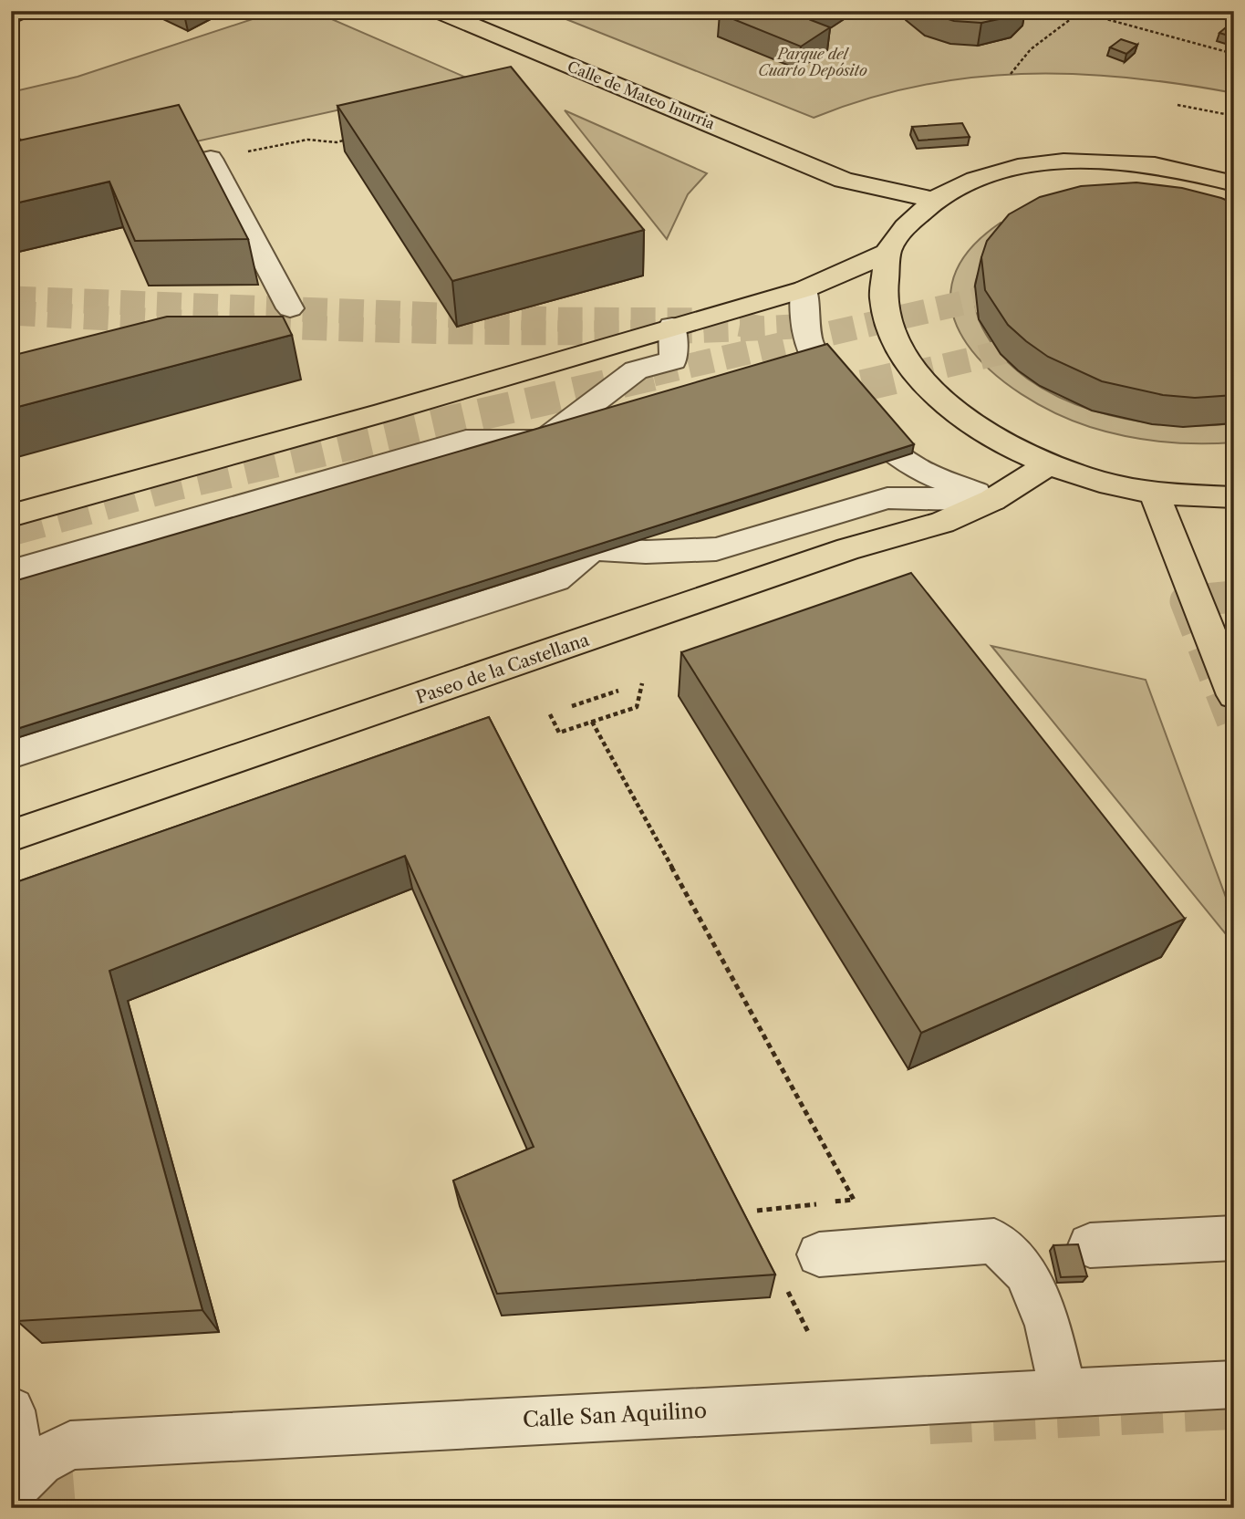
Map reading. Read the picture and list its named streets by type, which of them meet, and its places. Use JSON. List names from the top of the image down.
{
  "streets": {
    "main road": ["Calle de Mateo Inurria", "Paseo de la Castellana"],
    "street": ["Calle San Aquilino"]
  },
  "parks": ["Parque del Cuarto Depósito"]
}
